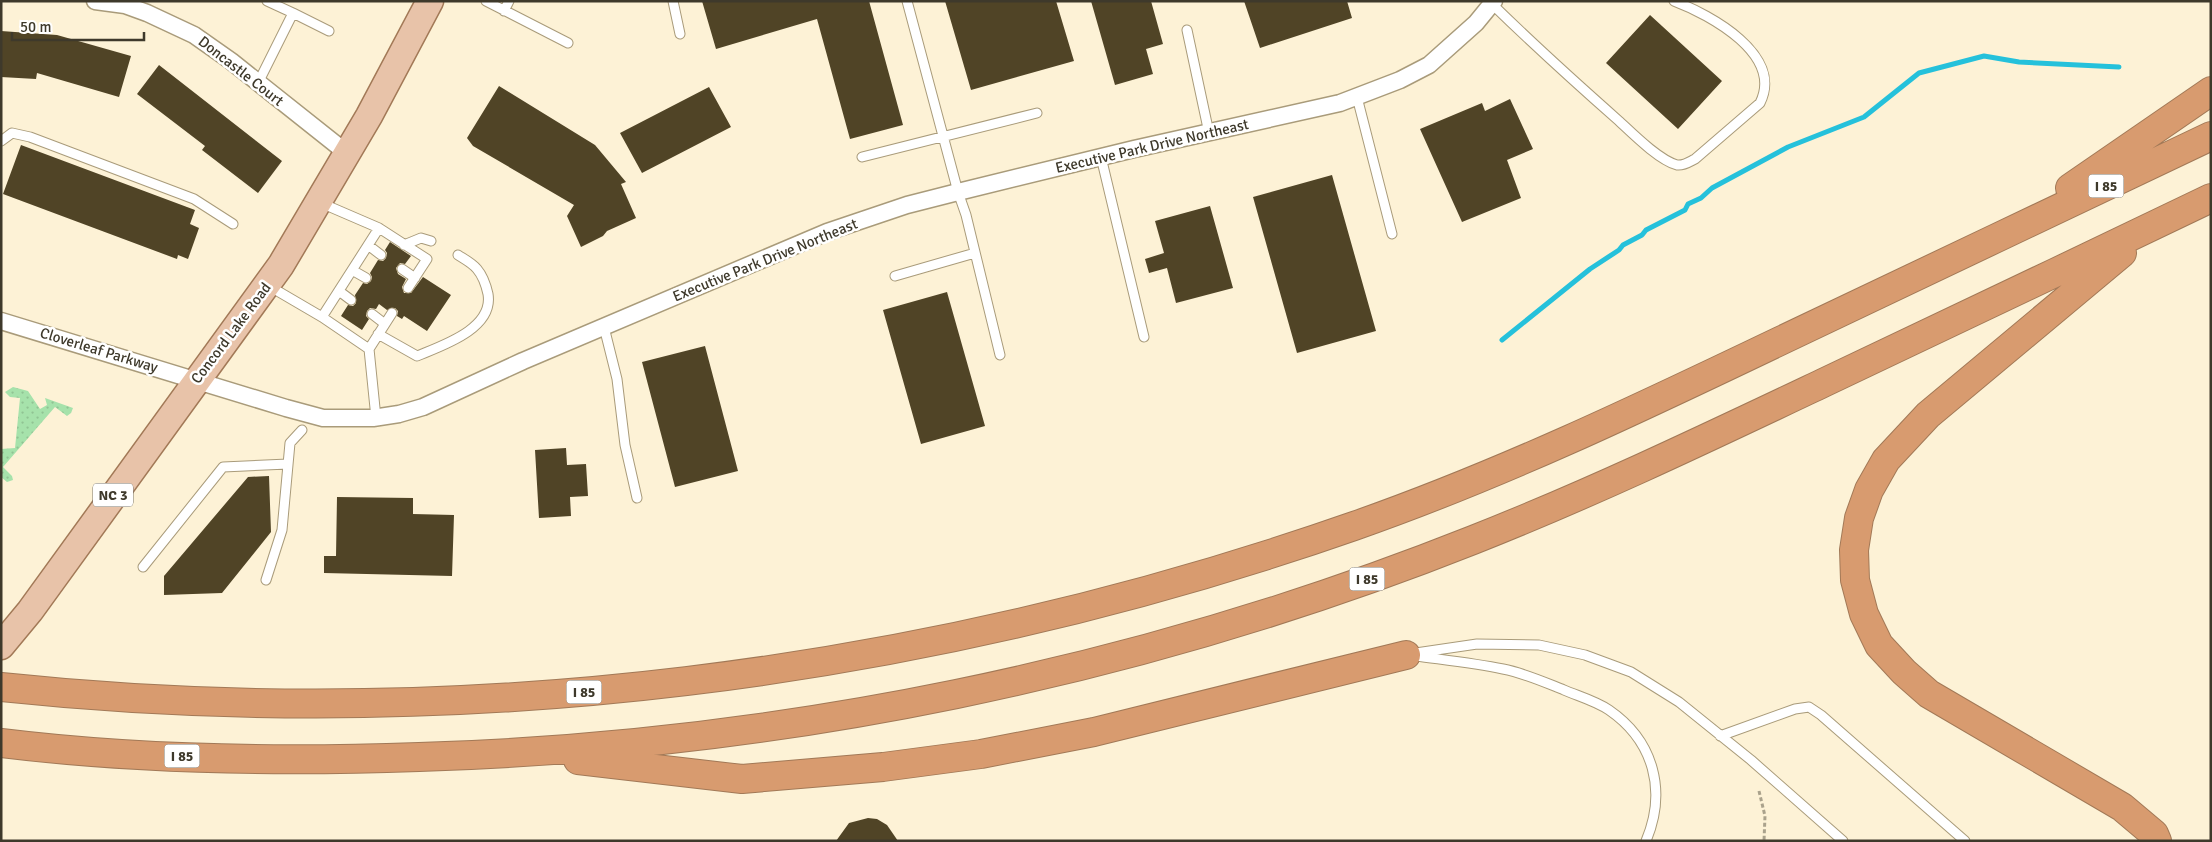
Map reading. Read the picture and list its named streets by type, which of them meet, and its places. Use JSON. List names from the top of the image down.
{
  "streets": {
    "highway": ["I 85"],
    "main road": ["Concord Lake Road", "NC 3"],
    "street": ["Doncastle Court", "Executive Park Drive Northeast", "Cloverleaf Parkway"]
  },
  "crossings": [
    ["Doncastle Court", "Concord Lake Road"],
    ["Executive Park Drive Northeast", "Concord Lake Road"],
    ["Executive Park Drive Northeast", "Cloverleaf Parkway"],
    ["Concord Lake Road", "Cloverleaf Parkway"]
  ],
  "scale_bar": "50 m"
}
